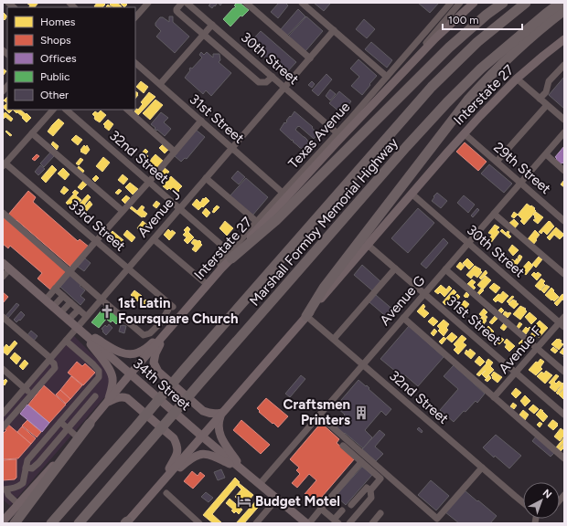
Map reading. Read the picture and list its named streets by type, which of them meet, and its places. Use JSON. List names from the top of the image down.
{
  "streets": {
    "highway": ["Marshall Formby Memorial Highway"],
    "main road": ["Interstate 27", "34th Street"],
    "street": [
      "30th Street",
      "31st Street",
      "Texas Avenue",
      "32nd Street",
      "29th Street",
      "Avenue J",
      "33rd Street",
      "Avenue G",
      "Avenue F"
    ]
  },
  "crossings": [
    ["30th Street", "Interstate 27"],
    ["30th Street", "Texas Avenue"],
    ["30th Street", "Avenue J"],
    ["30th Street", "Avenue G"],
    ["30th Street", "Avenue F"],
    ["Interstate 27", "31st Street"],
    ["Interstate 27", "Texas Avenue"],
    ["Interstate 27", "32nd Street"],
    ["Interstate 27", "29th Street"],
    ["Interstate 27", "34th Street"],
    ["31st Street", "Texas Avenue"],
    ["31st Street", "Avenue J"],
    ["31st Street", "Avenue G"],
    ["31st Street", "Avenue F"],
    ["Texas Avenue", "32nd Street"],
    ["32nd Street", "Avenue J"],
    ["32nd Street", "Avenue G"],
    ["29th Street", "Avenue G"],
    ["Avenue J", "33rd Street"],
    ["Avenue J", "34th Street"],
    ["Avenue G", "34th Street"]
  ],
  "places": {
    "church": ["1st Latin Foursquare Church"],
    "building": ["Craftsmen Printers"],
    "hotel": ["Budget Motel"]
  },
  "legend": [
    "Homes",
    "Shops",
    "Offices",
    "Public",
    "Other"
  ],
  "scale_bar": "100 m",
  "north": "top right"
}
